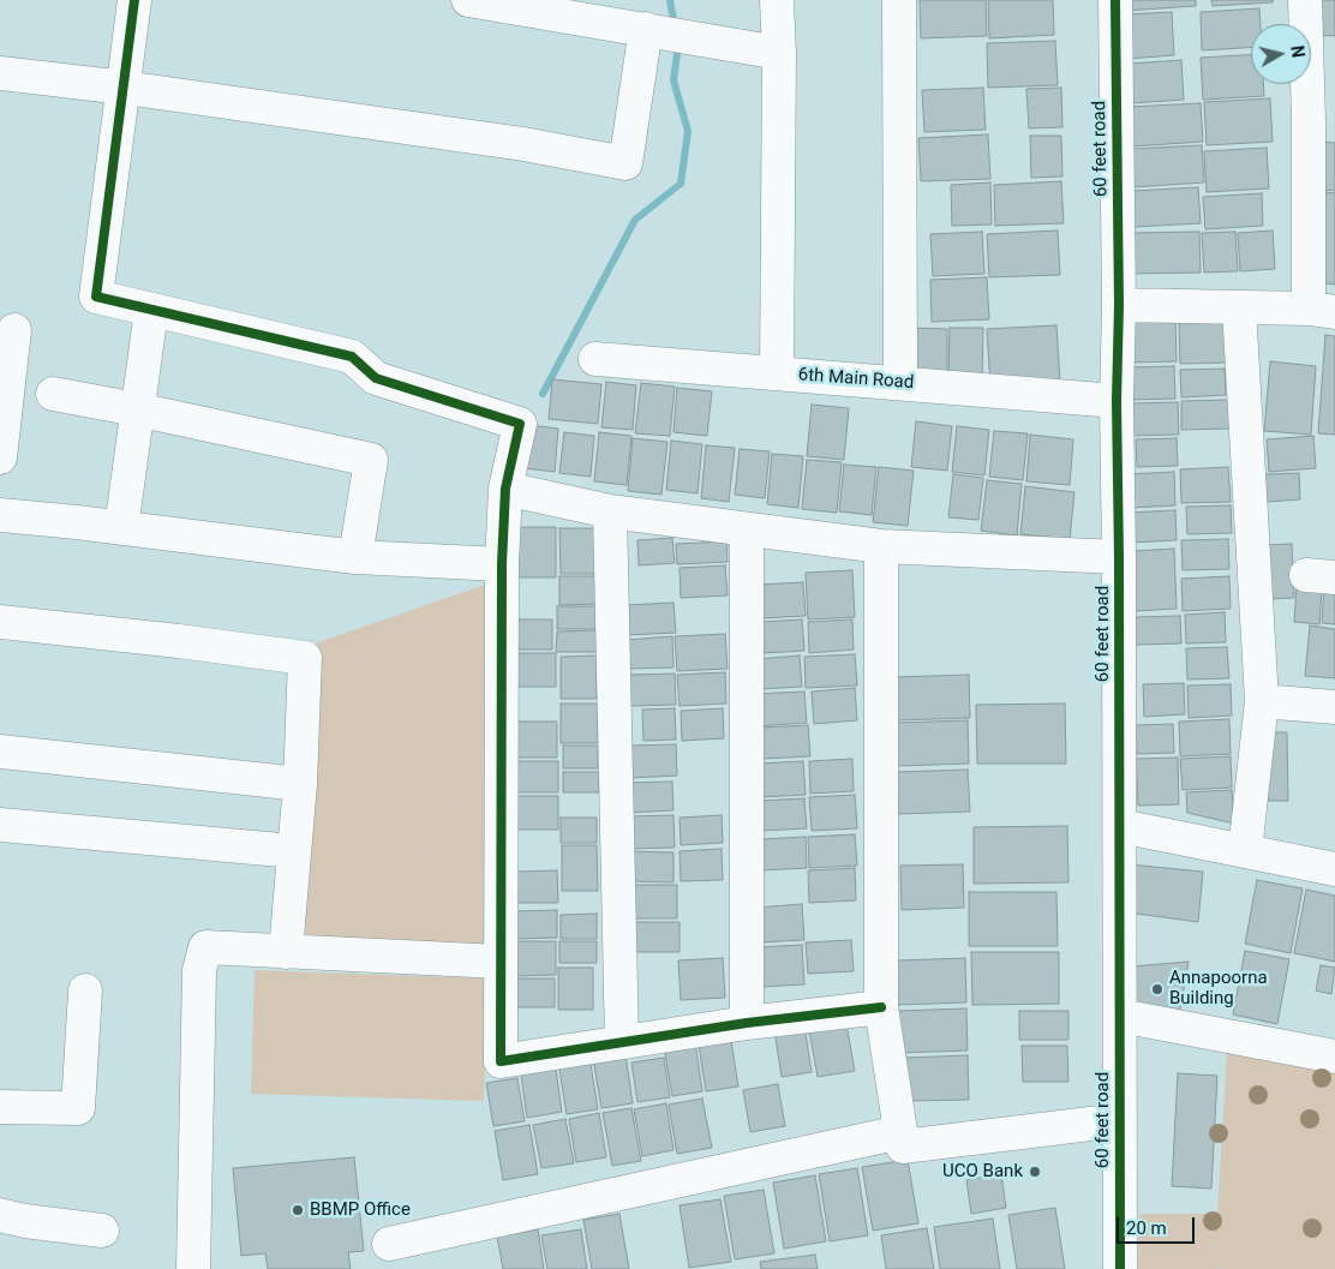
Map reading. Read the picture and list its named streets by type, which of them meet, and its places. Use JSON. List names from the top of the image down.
{
  "streets": {
    "street": ["60 feet road", "6th Main Road"]
  },
  "crossings": [
    ["60 feet road", "6th Main Road"]
  ],
  "places": ["Annapoorna Building", "UCO Bank", "BBMP Office"],
  "scale_bar": "20 m",
  "north": "right"
}
